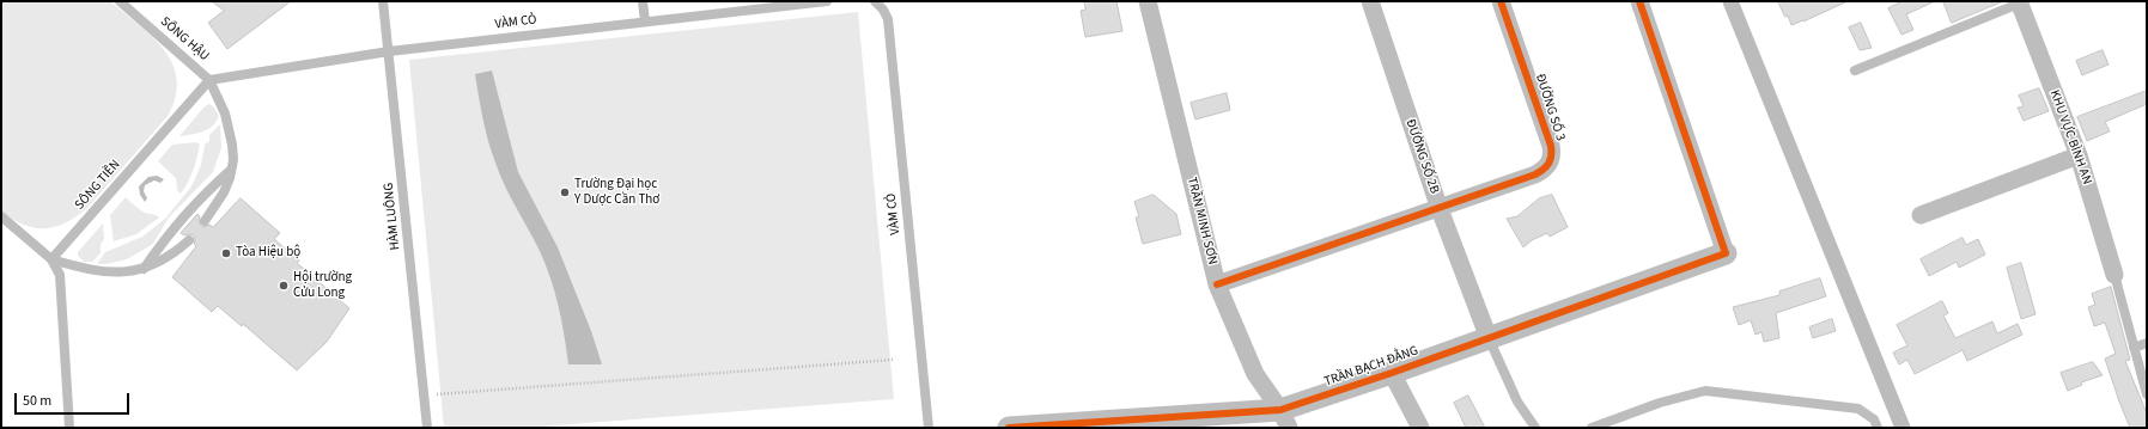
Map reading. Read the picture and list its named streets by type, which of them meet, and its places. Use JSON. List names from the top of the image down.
{
  "streets": {
    "street": [
      "ĐƯỜNG SỐ 3",
      "KHU VỰC BÌNH AN",
      "ĐƯỜNG SỐ 2B",
      "TRẦN MINH SƠN",
      "TRẦN BẠCH ĐẰNG"
    ],
    "lane": [
      "VÀM CỎ",
      "SÔNG HẬU",
      "SÔNG TIỀN",
      "HÀM LUÔNG"
    ]
  },
  "crossings": [
    ["VÀM CỎ", "SÔNG HẬU"],
    ["VÀM CỎ", "SÔNG TIỀN"],
    ["VÀM CỎ", "HÀM LUÔNG"],
    ["SÔNG HẬU", "SÔNG TIỀN"],
    ["ĐƯỜNG SỐ 3", "ĐƯỜNG SỐ 2B"],
    ["ĐƯỜNG SỐ 2B", "TRẦN BẠCH ĐẰNG"],
    ["TRẦN MINH SƠN", "TRẦN BẠCH ĐẰNG"]
  ],
  "places": ["Trường Đại học Y Dược Cần Thơ", "Tòa Hiệu bộ", "Hội trường Cửu Long"],
  "scale_bar": "50 m"
}
